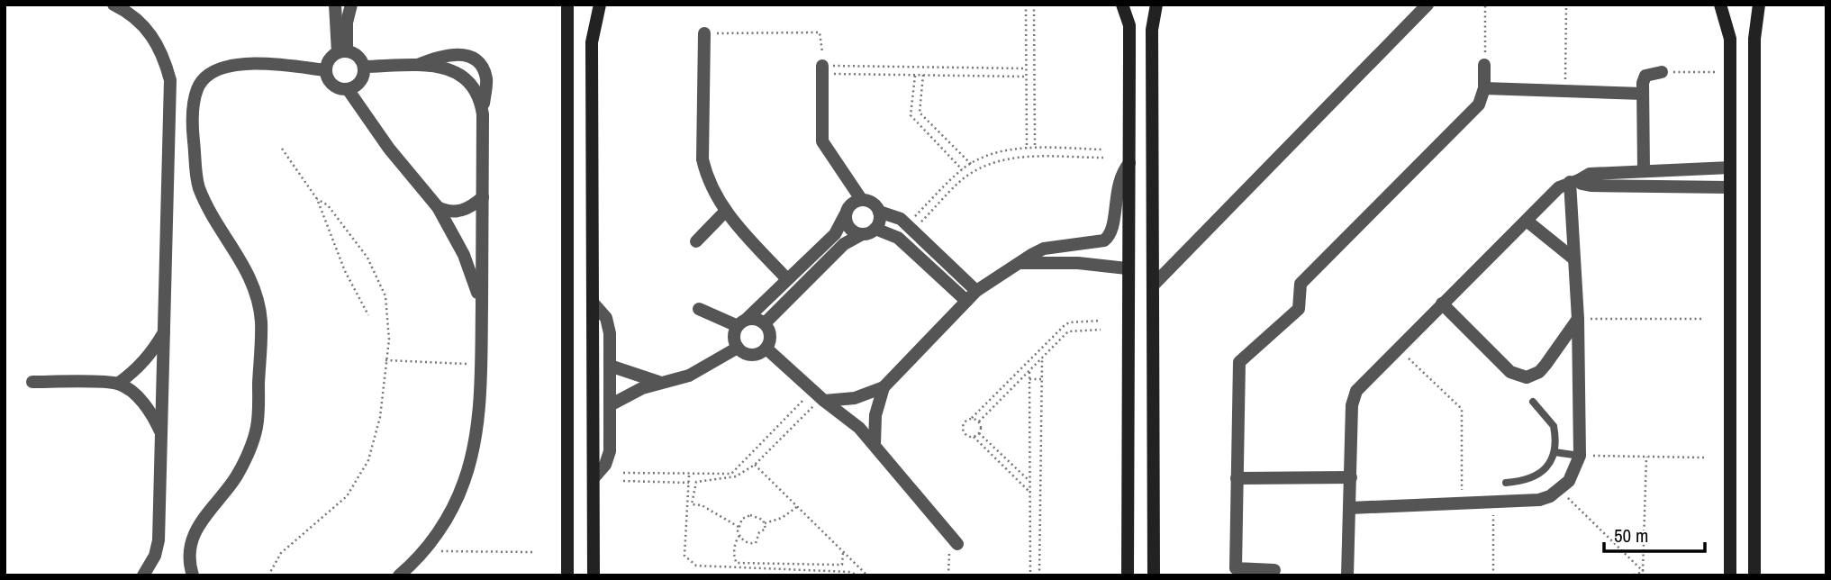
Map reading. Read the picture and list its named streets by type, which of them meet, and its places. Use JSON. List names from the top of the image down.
{
  "scale_bar": "50 m"
}
